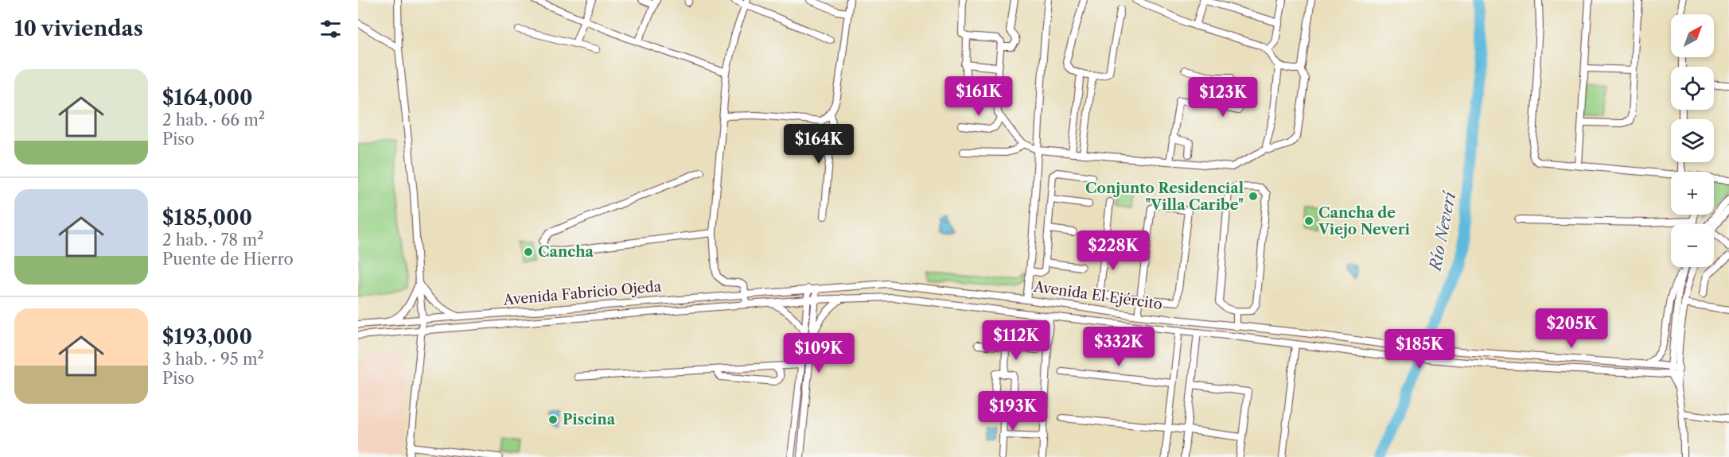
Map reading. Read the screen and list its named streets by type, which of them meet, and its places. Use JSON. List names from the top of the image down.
{
  "streets": {
    "street": ["Avenida Fabricio Ojeda", "Avenida El Ejército"]
  },
  "crossings": [
    ["Avenida Fabricio Ojeda", "Avenida El Ejército"]
  ],
  "water": ["Río Neverí"],
  "places": [
    "Conjunto Residencial \"Villa Caribe\"",
    "Cancha de Viejo Neveri",
    "Cancha",
    "Piscina"
  ],
  "north": "top right",
  "page": {
    "heading": "10 viviendas",
    "map_buttons": ["+", "−"],
    "list": [
      {
        "name": "$164,000",
        "note": "2 hab. · 66 m² · Piso"
      },
      {
        "name": "$185,000",
        "note": "2 hab. · 78 m² · Puente de Hierro"
      },
      {
        "name": "$193,000",
        "note": "3 hab. · 95 m² · Piso"
      }
    ],
    "price": [
      "$161K",
      "$123K",
      "$164K",
      "$228K",
      "$205K",
      "$112K",
      "$332K",
      "$185K",
      "$109K",
      "$193K"
    ]
  }
}
